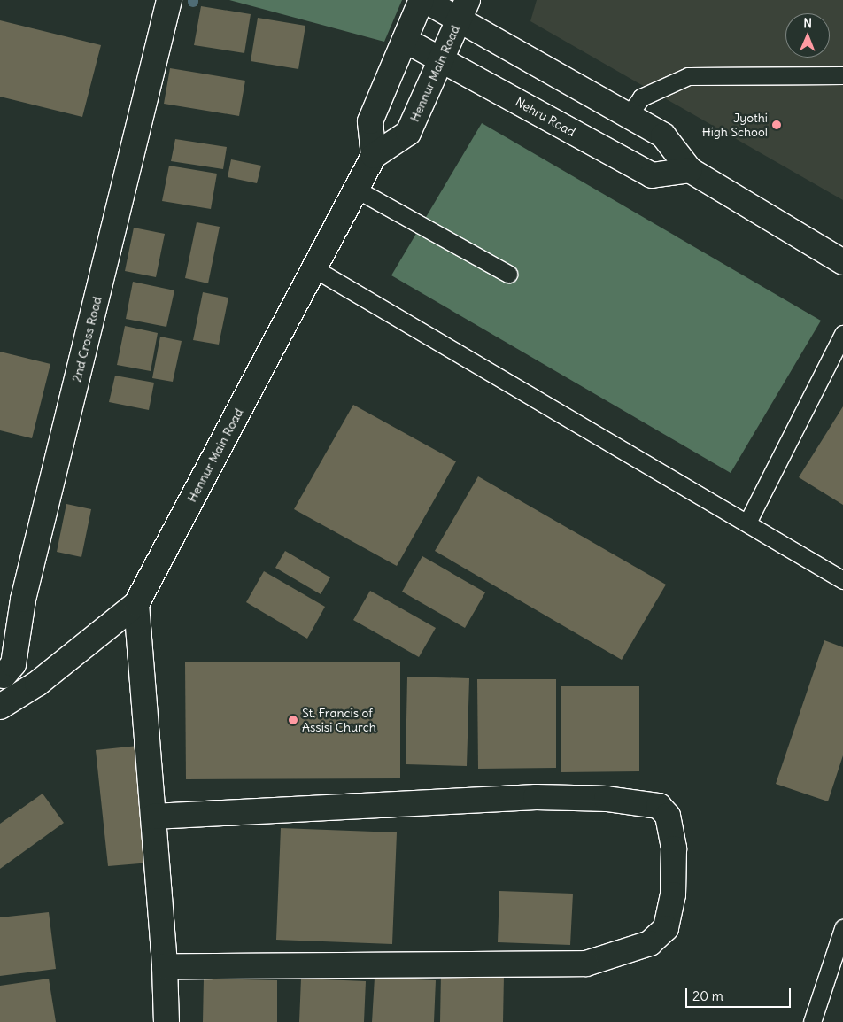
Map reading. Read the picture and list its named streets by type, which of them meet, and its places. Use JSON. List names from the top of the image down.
{
  "streets": {
    "street": ["Hennur Main Road", "Nehru Road", "2nd Cross Road"]
  },
  "crossings": [
    ["Hennur Main Road", "Nehru Road"]
  ],
  "places": ["Jyothi High School", "St. Francis of Assisi Church"],
  "scale_bar": "20 m",
  "north": "top"
}
